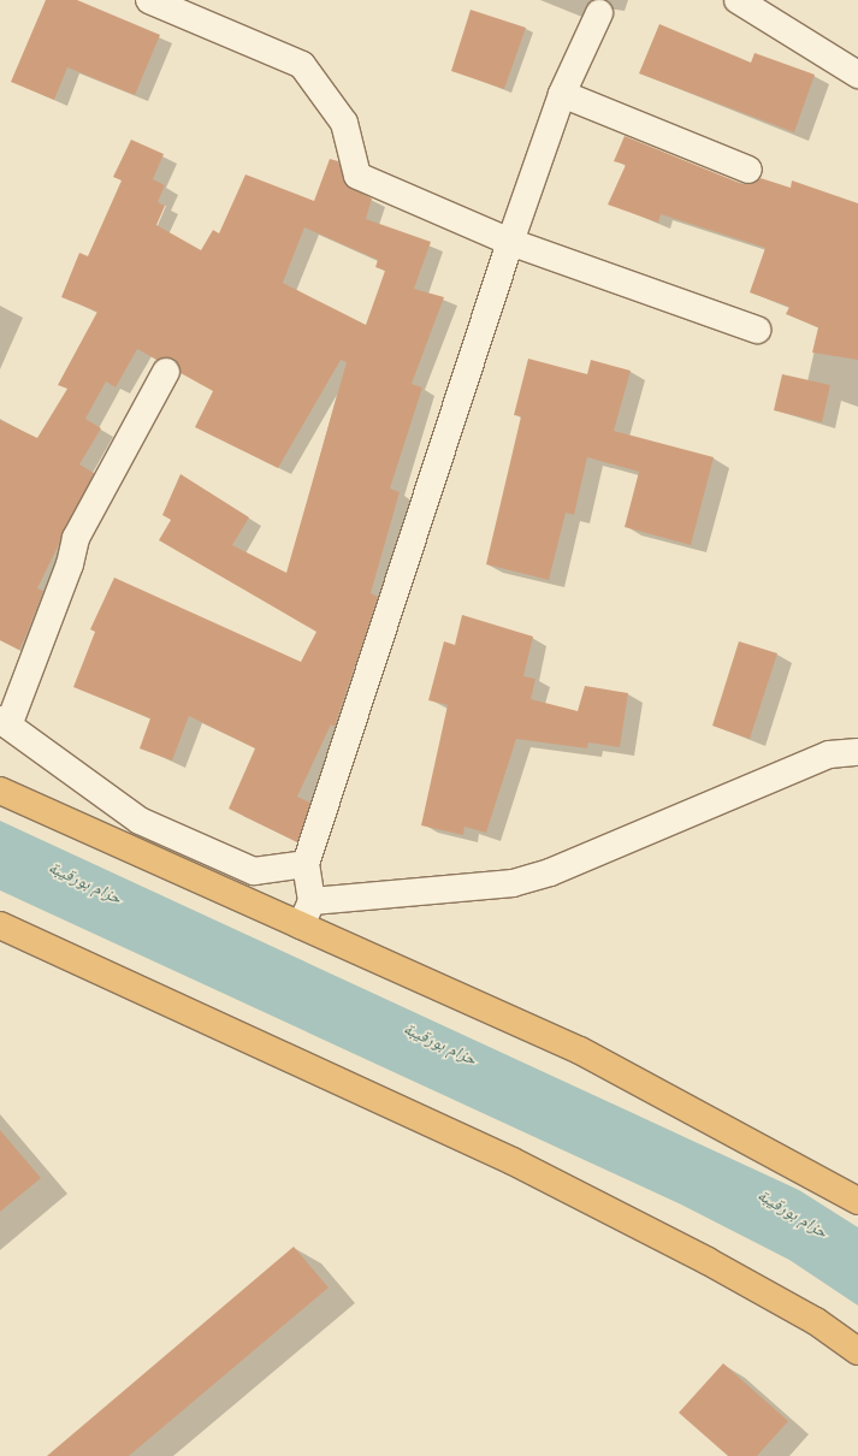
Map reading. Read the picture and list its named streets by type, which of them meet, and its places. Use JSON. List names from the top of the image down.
{
  "water": ["حزام بورقيبة"]
}
